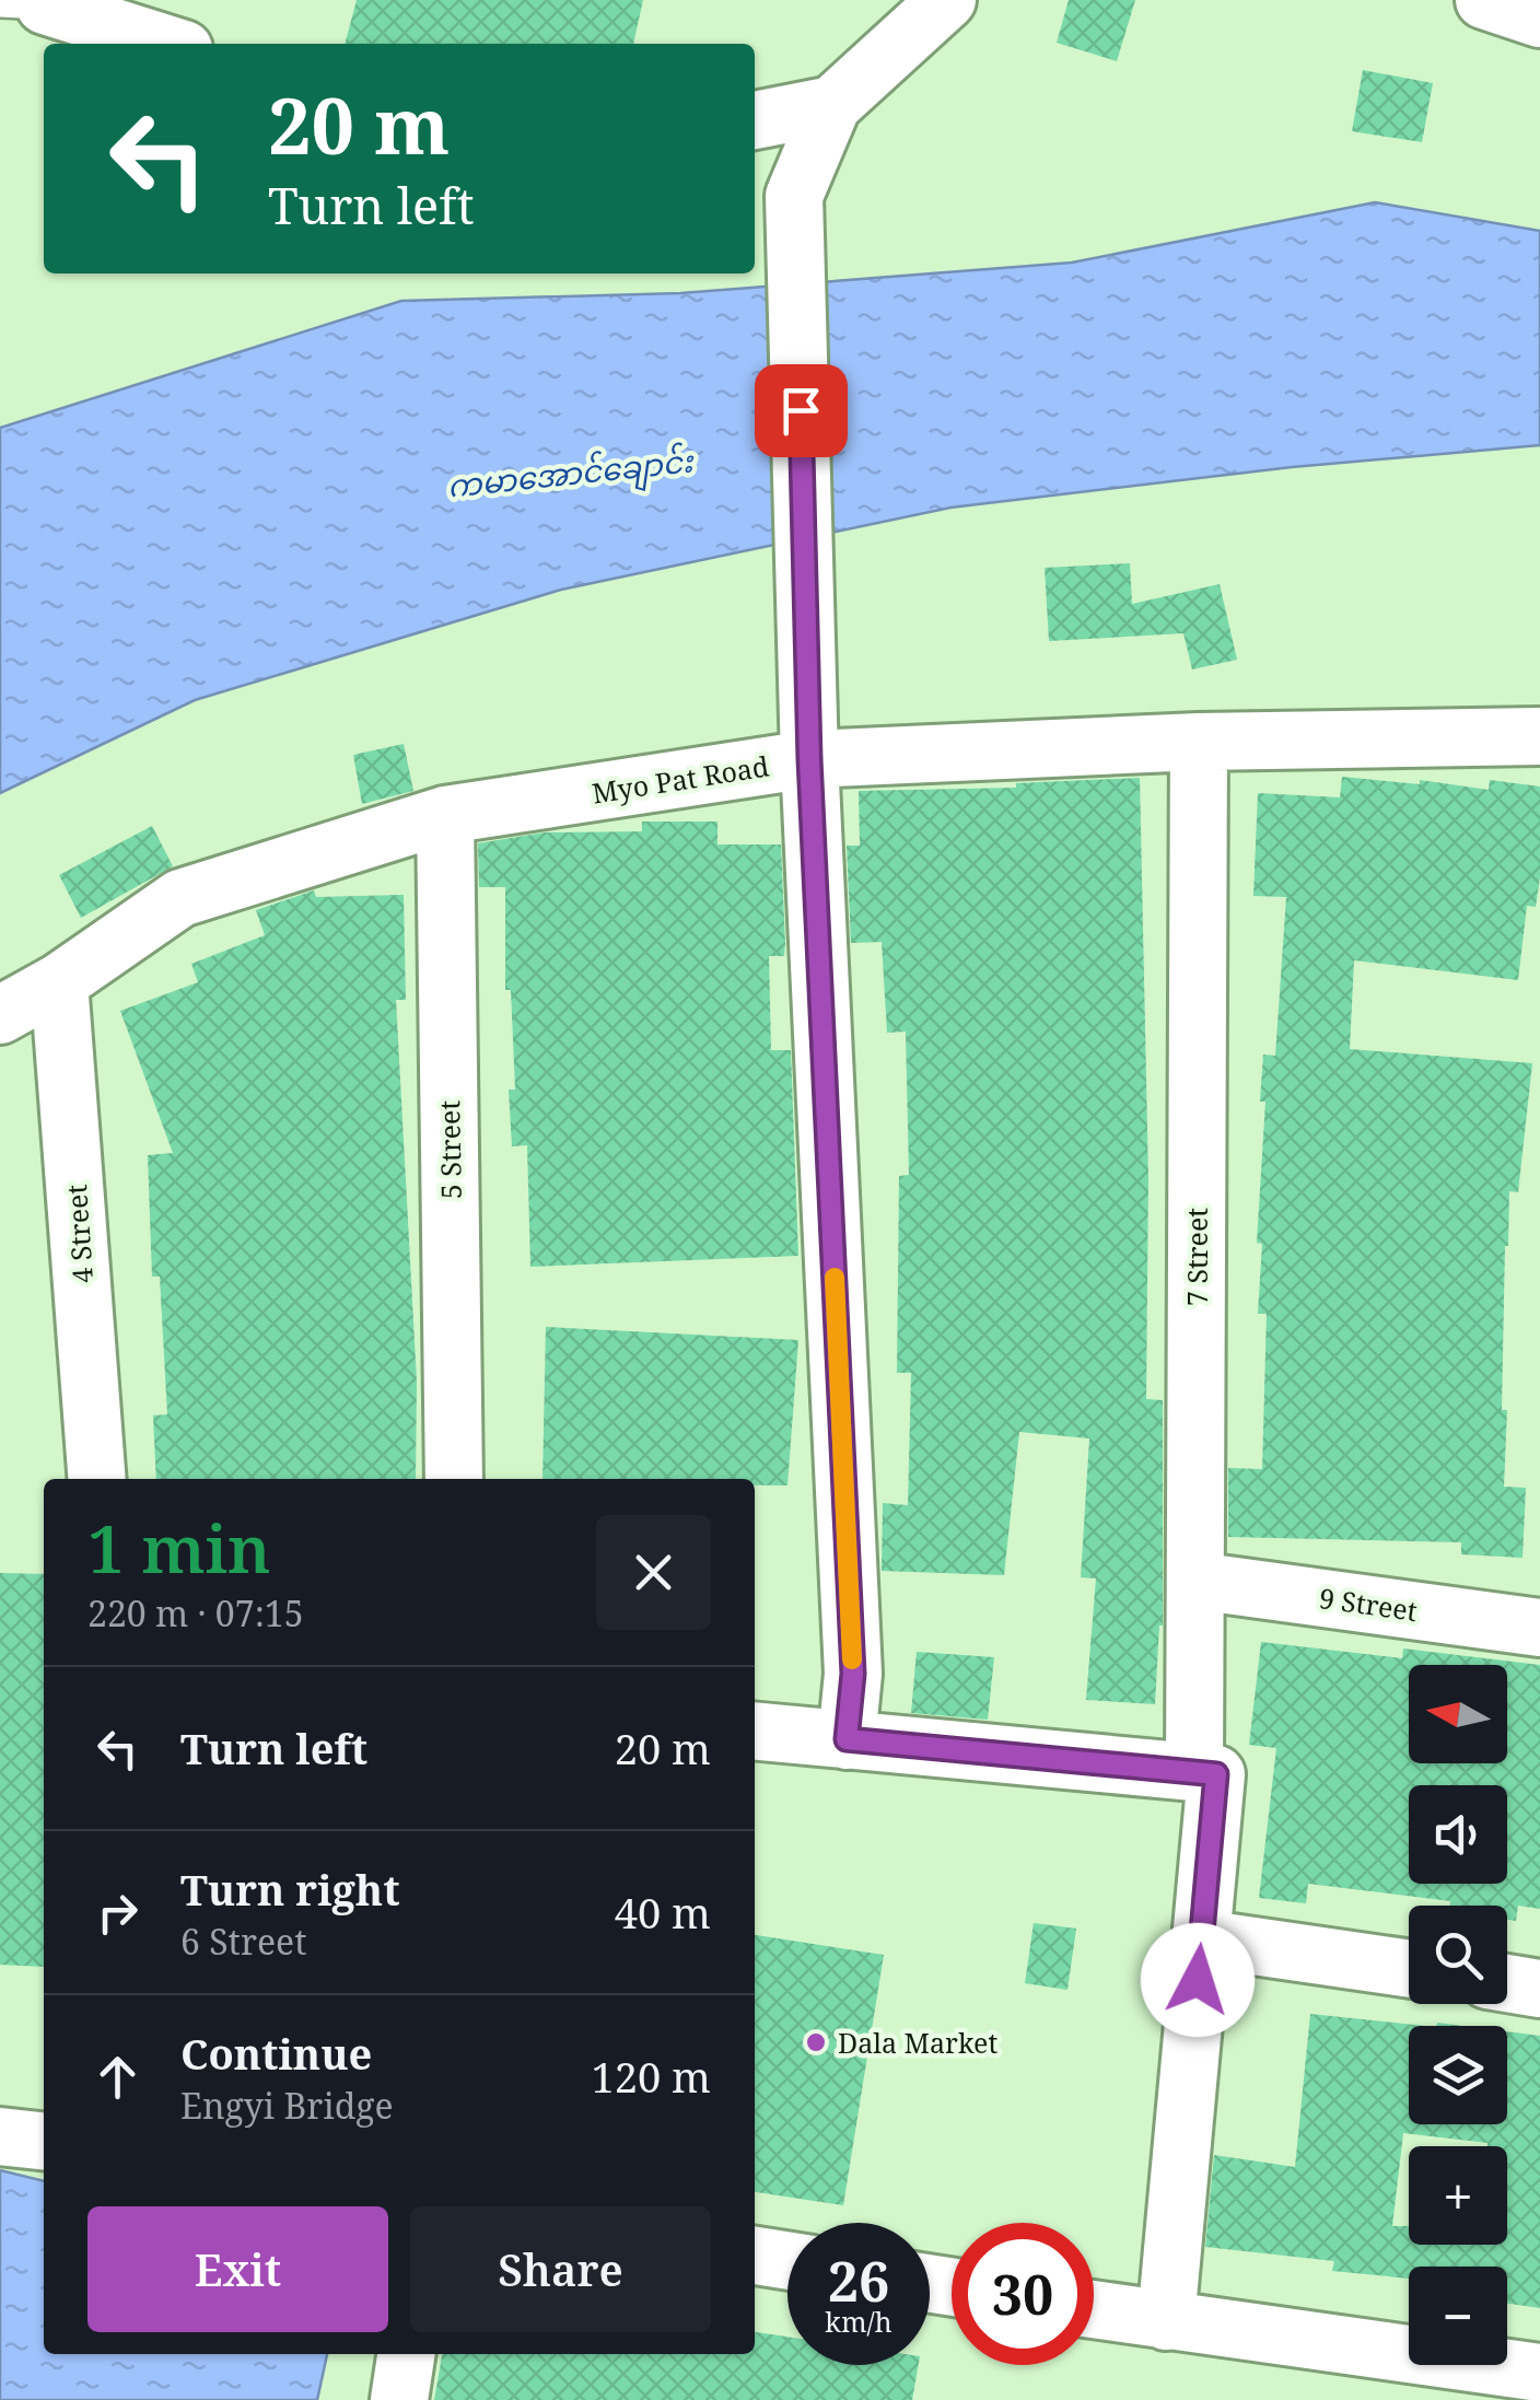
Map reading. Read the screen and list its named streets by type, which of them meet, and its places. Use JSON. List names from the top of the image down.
{
  "streets": {
    "street": [
      "Myo Pat Road",
      "5 Street",
      "4 Street",
      "7 Street",
      "9 Street"
    ]
  },
  "crossings": [
    ["Myo Pat Road", "5 Street"],
    ["Myo Pat Road", "4 Street"],
    ["Myo Pat Road", "7 Street"],
    ["7 Street", "9 Street"]
  ],
  "water": ["ကမာအောင်ချောင်း"],
  "places": ["Dala Market"],
  "north": "left",
  "page": {
    "turn": ["20 m", "Turn left"],
    "heading": ["1 min", "220 m · 07:15"],
    "map_buttons": ["+", "−"],
    "list": [
      {
        "name": "Turn left",
        "value": "20 m"
      },
      {
        "name": "Turn right",
        "note": "6 Street",
        "value": "40 m"
      },
      {
        "name": "Continue",
        "note": "Engyi Bridge",
        "value": "120 m"
      }
    ],
    "buttons": ["Exit", "Share"],
    "speed": "26 km/h",
    "limit": "30"
  }
}
